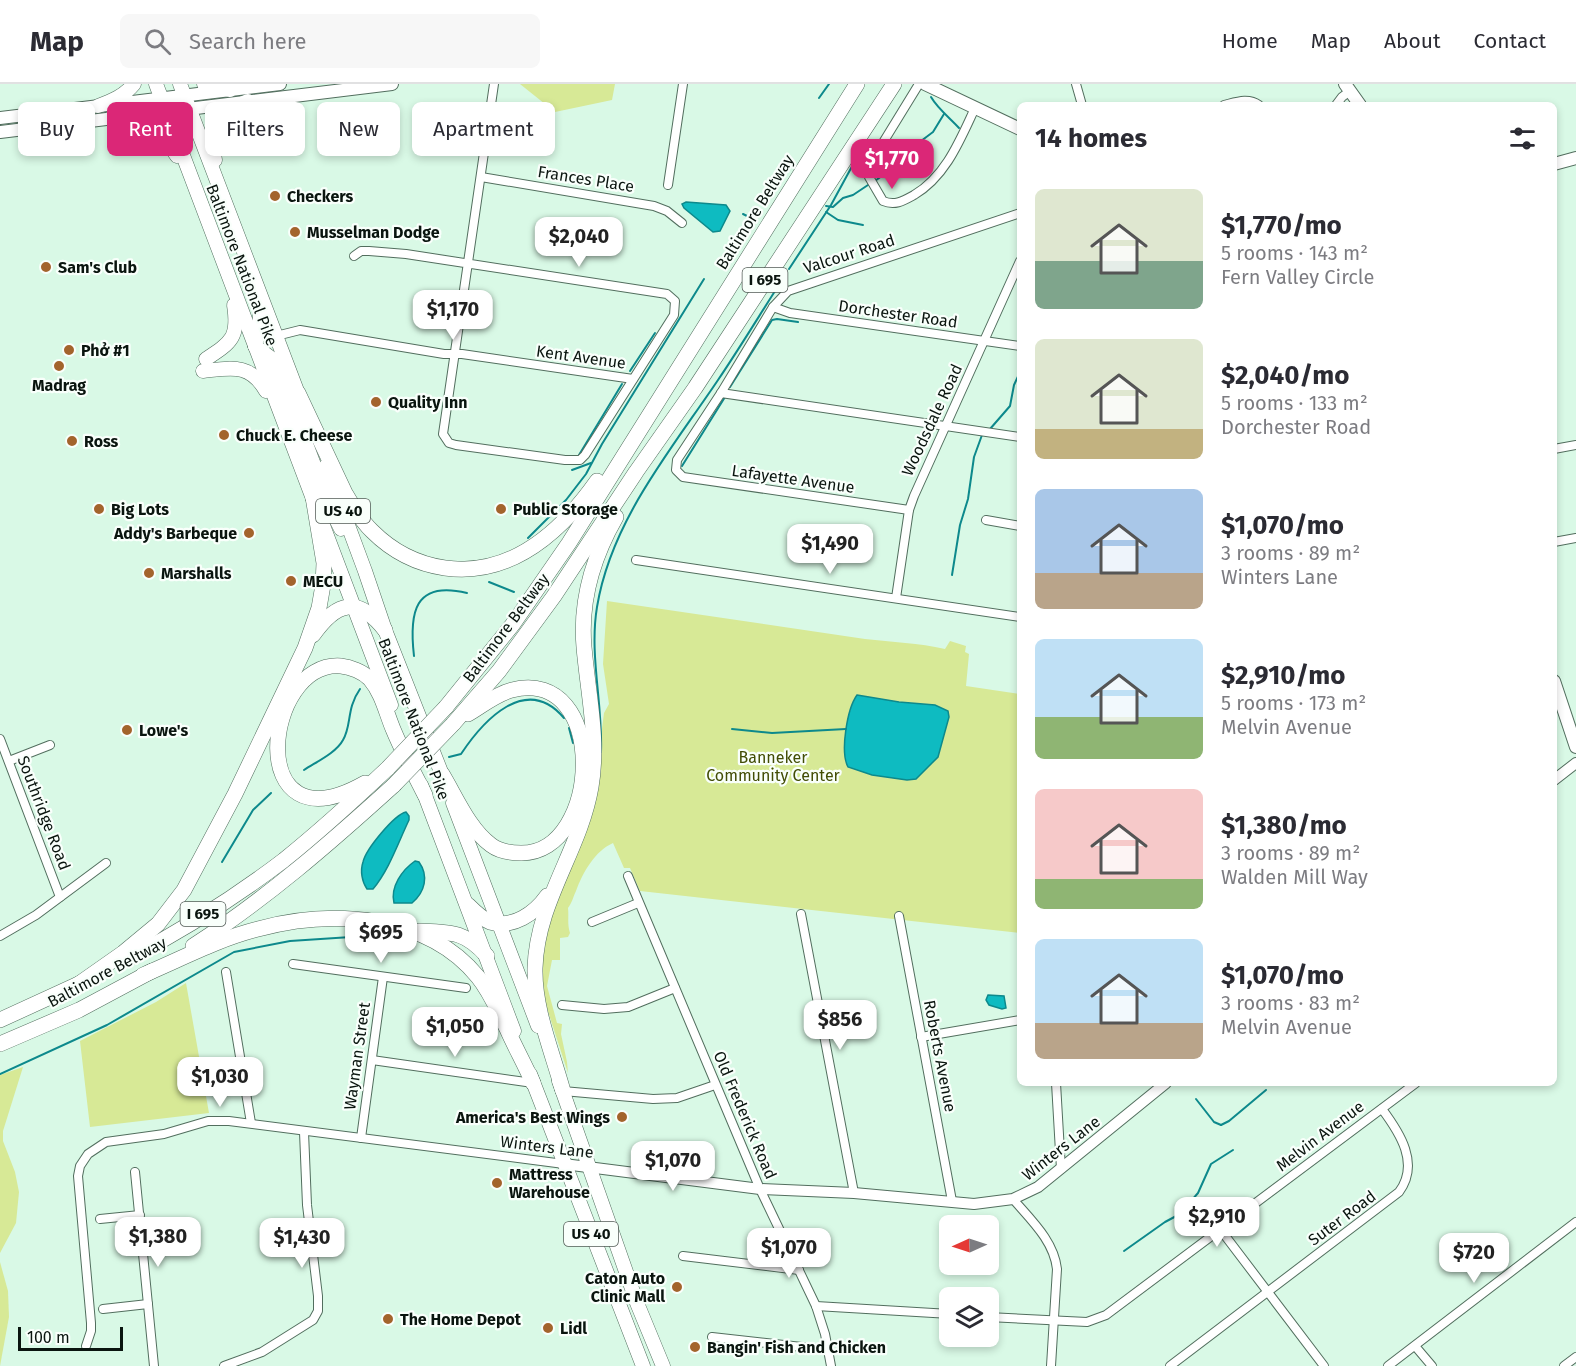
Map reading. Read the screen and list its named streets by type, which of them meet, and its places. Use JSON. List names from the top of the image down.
{
  "streets": {
    "highway": ["Baltimore Beltway", "I 695"],
    "main road": ["Baltimore National Pike", "US 40"],
    "street": [
      "Frances Place",
      "Valcour Road",
      "Dorchester Road",
      "Kent Avenue",
      "Woodsdale Road",
      "Lafayette Avenue",
      "Southridge Road",
      "Wayman Street",
      "Roberts Avenue",
      "Old Frederick Road",
      "Melvin Avenue",
      "Winters Lane",
      "Suter Road"
    ]
  },
  "crossings": [
    ["Valcour Road", "Dorchester Road"],
    ["Valcour Road", "Lafayette Avenue"],
    ["Baltimore National Pike", "Kent Avenue"],
    ["Baltimore National Pike", "Winters Lane"],
    ["Dorchester Road", "Woodsdale Road"],
    ["Woodsdale Road", "Lafayette Avenue"],
    ["Wayman Street", "Winters Lane"],
    ["Roberts Avenue", "Winters Lane"],
    ["Old Frederick Road", "Winters Lane"],
    ["Melvin Avenue", "Suter Road"]
  ],
  "parks": ["Banneker Community Center"],
  "places": [
    "Checkers",
    "Musselman Dodge",
    "Sam's Club",
    "Phở #1",
    "Madrag",
    "Quality Inn",
    "Chuck E. Cheese",
    "Ross",
    "Big Lots",
    "Public Storage",
    "Addy's Barbeque",
    "Marshalls",
    "MECU",
    "Lowe's",
    "America's Best Wings",
    "Mattress Warehouse",
    "Caton Auto Clinic Mall",
    "The Home Depot",
    "Lidl",
    "Bangin' Fish and Chicken"
  ],
  "scale_bar": "100 m",
  "north": "left",
  "page": {
    "header": "Map",
    "search": "Search here",
    "nav": [
      "Home",
      "Map",
      "About",
      "Contact"
    ],
    "chip": [
      "Buy",
      "Rent",
      "Filters",
      "New",
      "Apartment"
    ],
    "heading": "14 homes",
    "price": [
      "$1,770",
      "$2,040",
      "$1,170",
      "$1,490",
      "$695",
      "$856",
      "$1,050",
      "$1,030",
      "$1,070",
      "$2,910",
      "$1,380",
      "$1,430",
      "$1,070",
      "$720"
    ],
    "list": [
      {
        "name": "$1,770/mo",
        "note": "5 rooms · 143 m² · Fern Valley Circle"
      },
      {
        "name": "$2,040/mo",
        "note": "5 rooms · 133 m² · Dorchester Road"
      },
      {
        "name": "$1,070/mo",
        "note": "3 rooms · 89 m² · Winters Lane"
      },
      {
        "name": "$2,910/mo",
        "note": "5 rooms · 173 m² · Melvin Avenue"
      },
      {
        "name": "$1,380/mo",
        "note": "3 rooms · 89 m² · Walden Mill Way"
      },
      {
        "name": "$1,070/mo",
        "note": "3 rooms · 83 m² · Melvin Avenue"
      }
    ],
    "scale": "100 m"
  }
}
